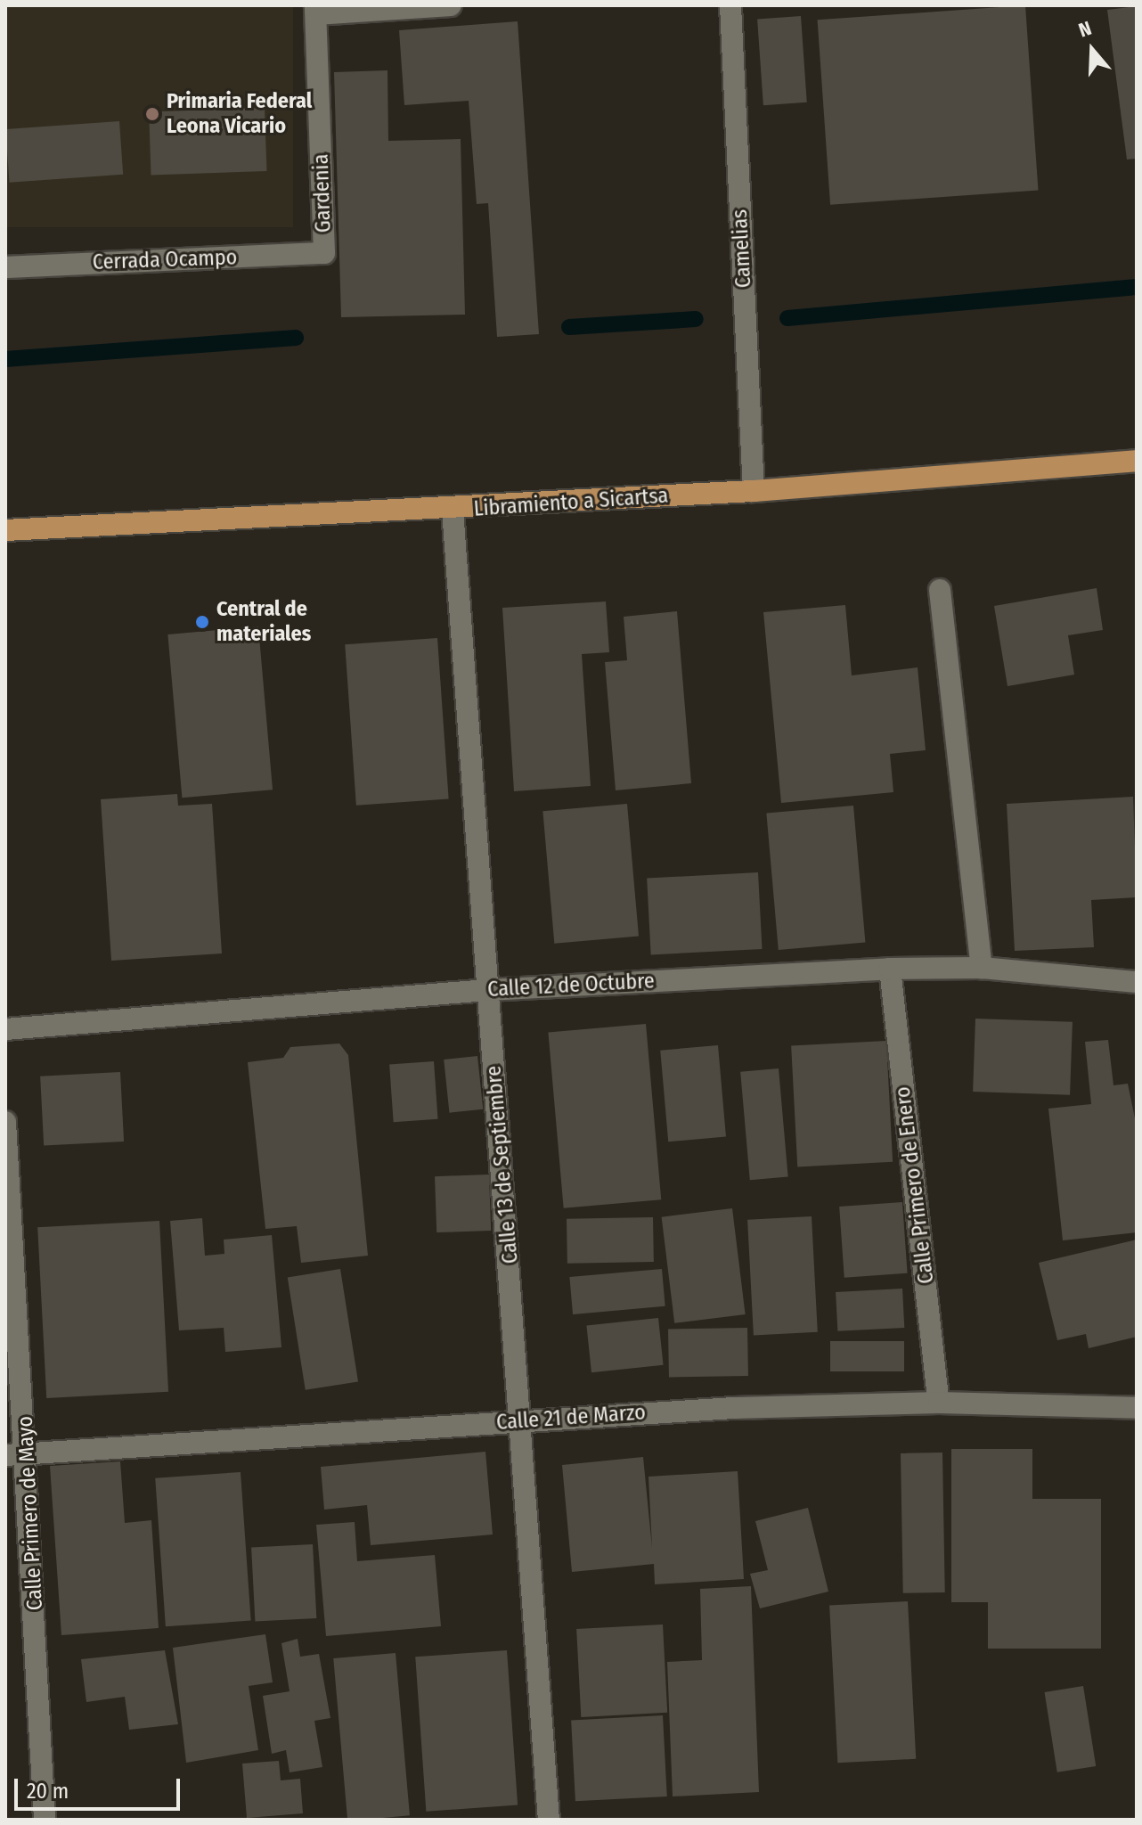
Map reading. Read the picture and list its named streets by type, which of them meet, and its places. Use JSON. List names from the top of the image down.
{
  "streets": {
    "main road": ["Libramiento a Sicartsa"],
    "street": [
      "Gardenia",
      "Camelias",
      "Cerrada Ocampo",
      "Calle 12 de Octubre",
      "Calle 13 de Septiembre",
      "Calle Primero de Enero",
      "Calle 21 de Marzo",
      "Calle Primero de Mayo"
    ]
  },
  "crossings": [
    ["Gardenia", "Cerrada Ocampo"],
    ["Camelias", "Libramiento a Sicartsa"],
    ["Libramiento a Sicartsa", "Calle 13 de Septiembre"],
    ["Calle 12 de Octubre", "Calle 13 de Septiembre"],
    ["Calle 12 de Octubre", "Calle Primero de Enero"],
    ["Calle 13 de Septiembre", "Calle 21 de Marzo"],
    ["Calle Primero de Enero", "Calle 21 de Marzo"],
    ["Calle 21 de Marzo", "Calle Primero de Mayo"]
  ],
  "places": ["Primaria Federal Leona Vicario", "Central de materiales"],
  "scale_bar": "20 m",
  "north": "top"
}
